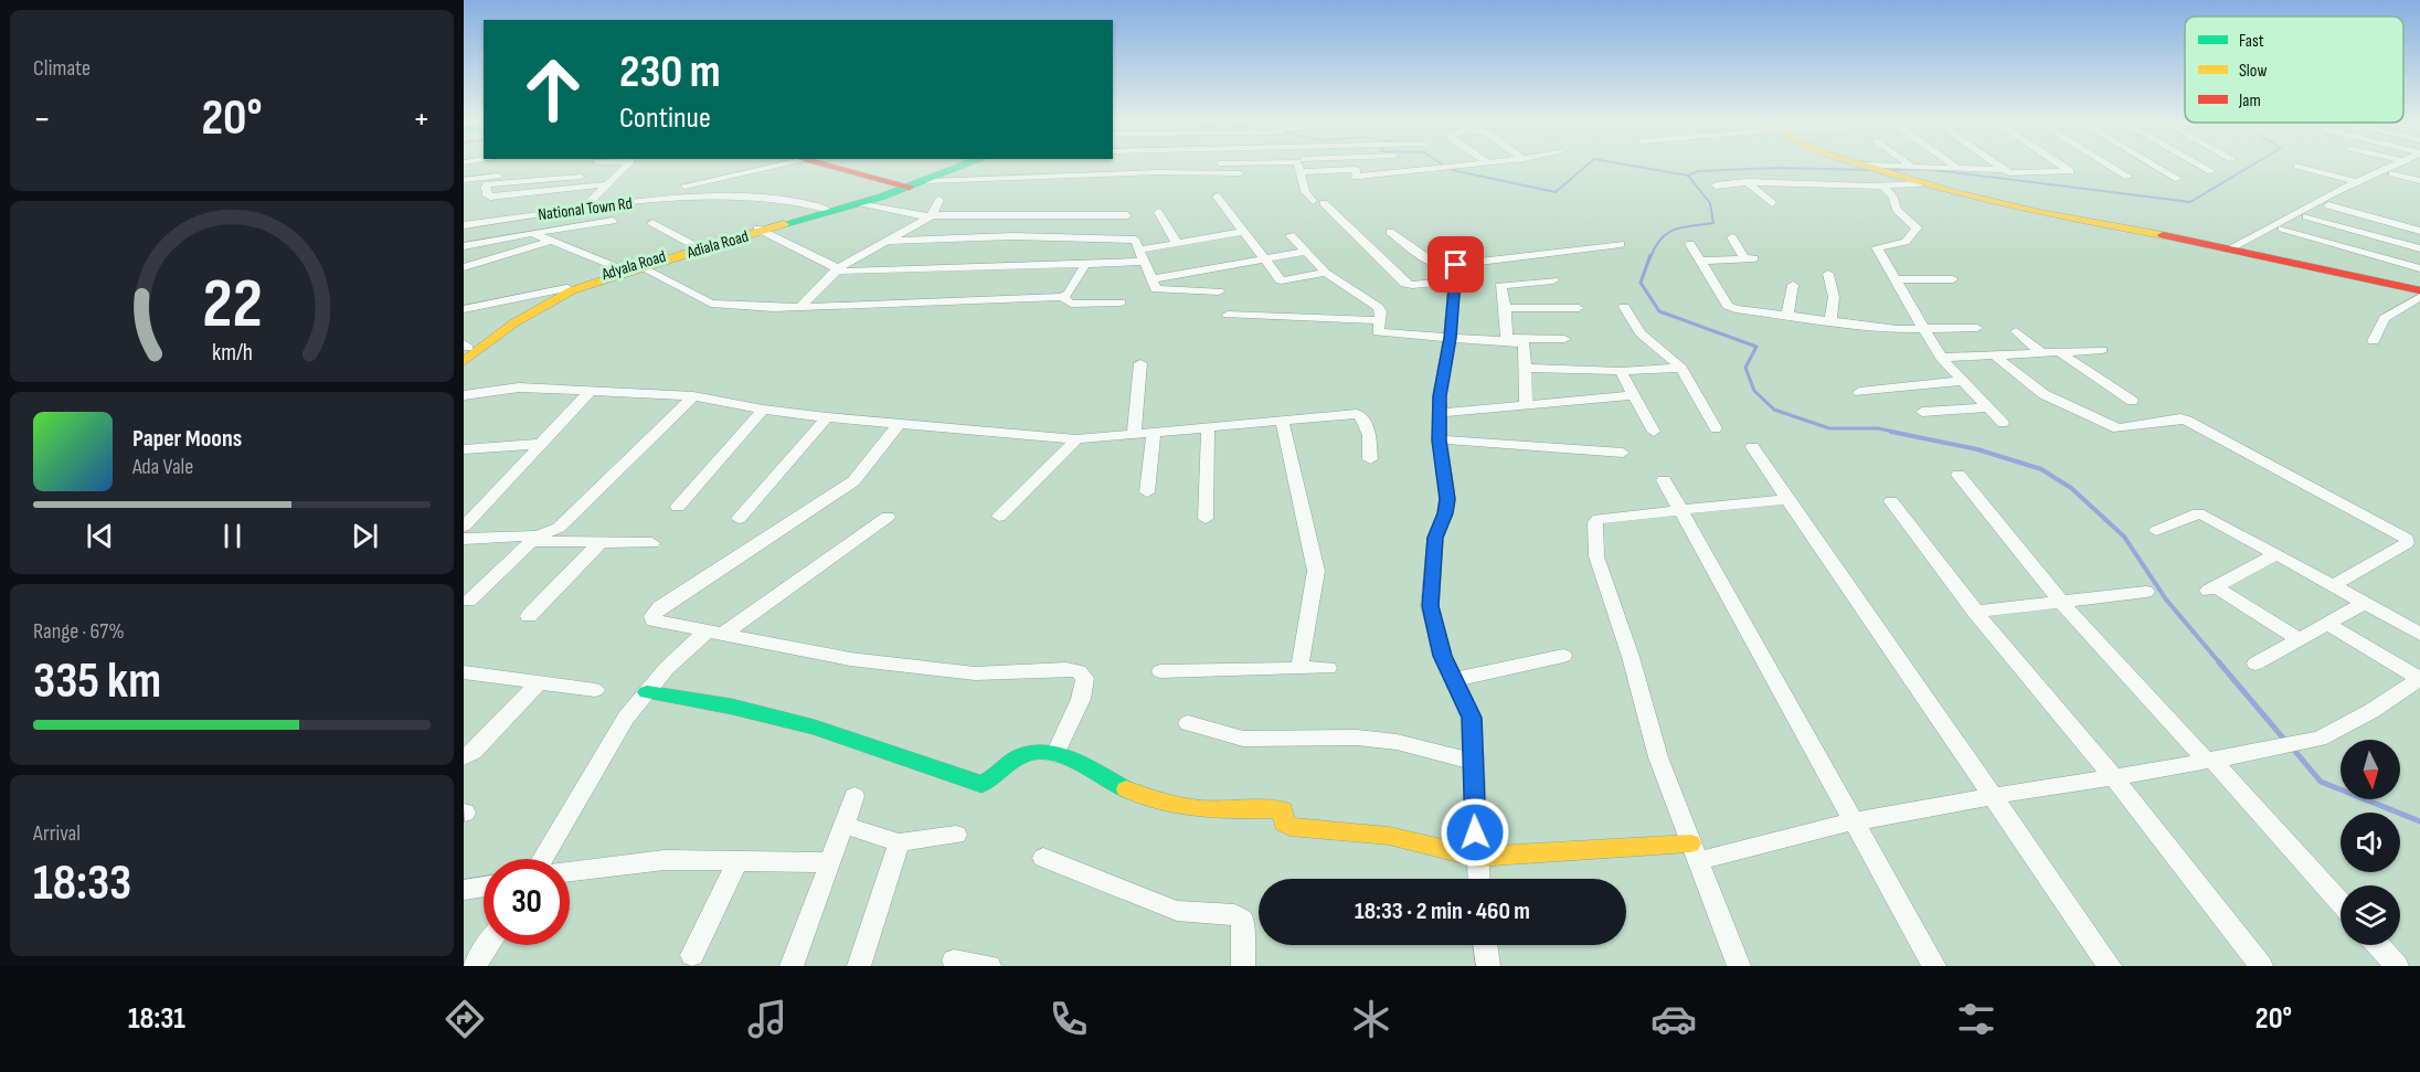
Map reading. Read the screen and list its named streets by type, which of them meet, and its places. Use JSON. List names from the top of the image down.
{
  "streets": {
    "main road": ["Adiala Road", "Adyala Road"],
    "street": ["National Town Rd"]
  },
  "crossings": [
    ["National Town Rd", "Adyala Road"],
    ["Adiala Road", "Adyala Road"]
  ],
  "legend": ["Fast", "Slow", "Jam"],
  "north": "bottom",
  "page": {
    "tile": [
      "Climate",
      ["Range · 67%", "335 km"],
      ["Arrival", "18:33"]
    ],
    "turn": ["230 m", "Continue"],
    "heat": ["−", "20°", "+"],
    "song": ["Paper Moons", "Ada Vale"],
    "limit": "30",
    "trip": "18:33 · 2 min · 460 m",
    "tabs": ["18:31", "20°"],
    "gauge": ["22", "km/h"]
  }
}
